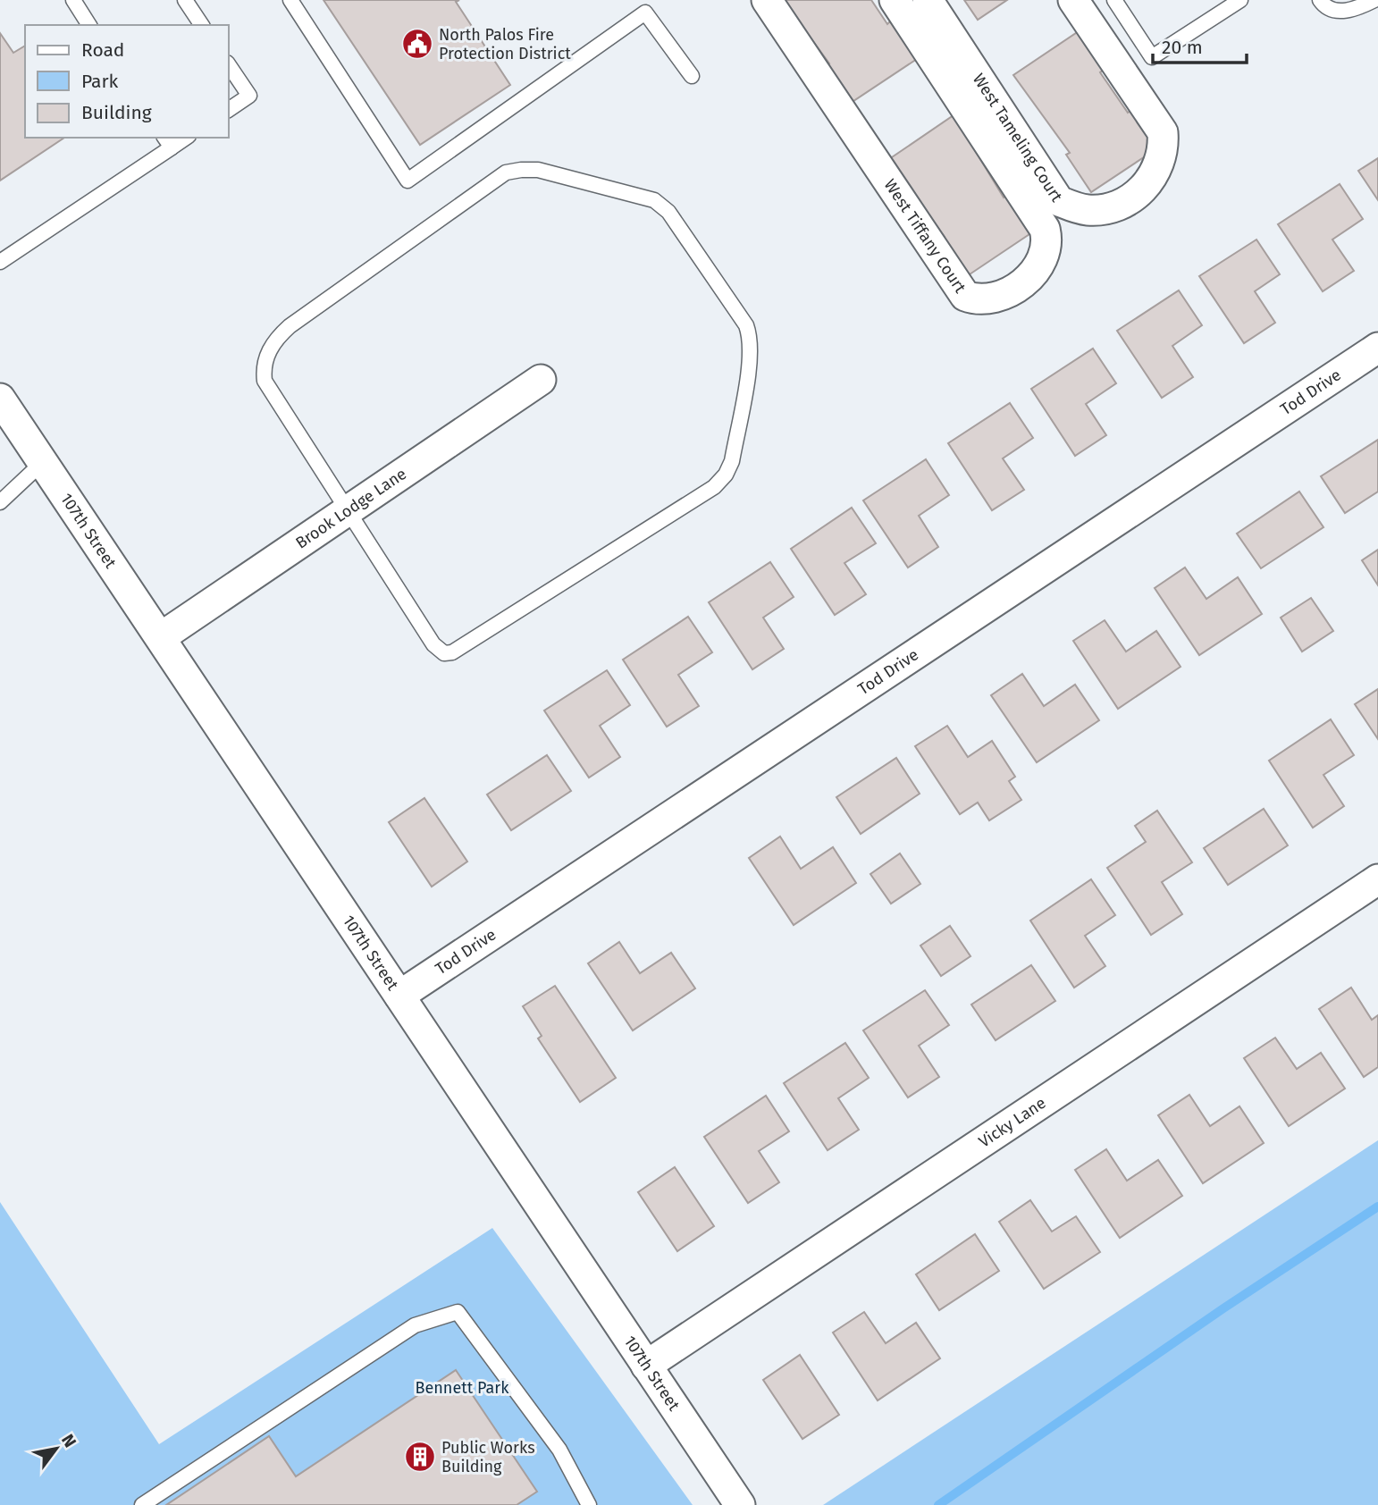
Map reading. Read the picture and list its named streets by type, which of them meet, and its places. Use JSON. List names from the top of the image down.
{
  "streets": {
    "street": [
      "West Tameling Court",
      "West Tiffany Court",
      "Tod Drive",
      "Brook Lodge Lane",
      "107th Street",
      "Vicky Lane"
    ]
  },
  "crossings": [
    ["Tod Drive", "107th Street"],
    ["Brook Lodge Lane", "107th Street"],
    ["107th Street", "Vicky Lane"]
  ],
  "parks": ["Bennett Park"],
  "places": {
    "public building": ["North Palos Fire Protection District"],
    "building": ["Public Works Building"]
  },
  "legend": ["Road", "Park", "Building"],
  "scale_bar": "20 m",
  "north": "top right"
}
